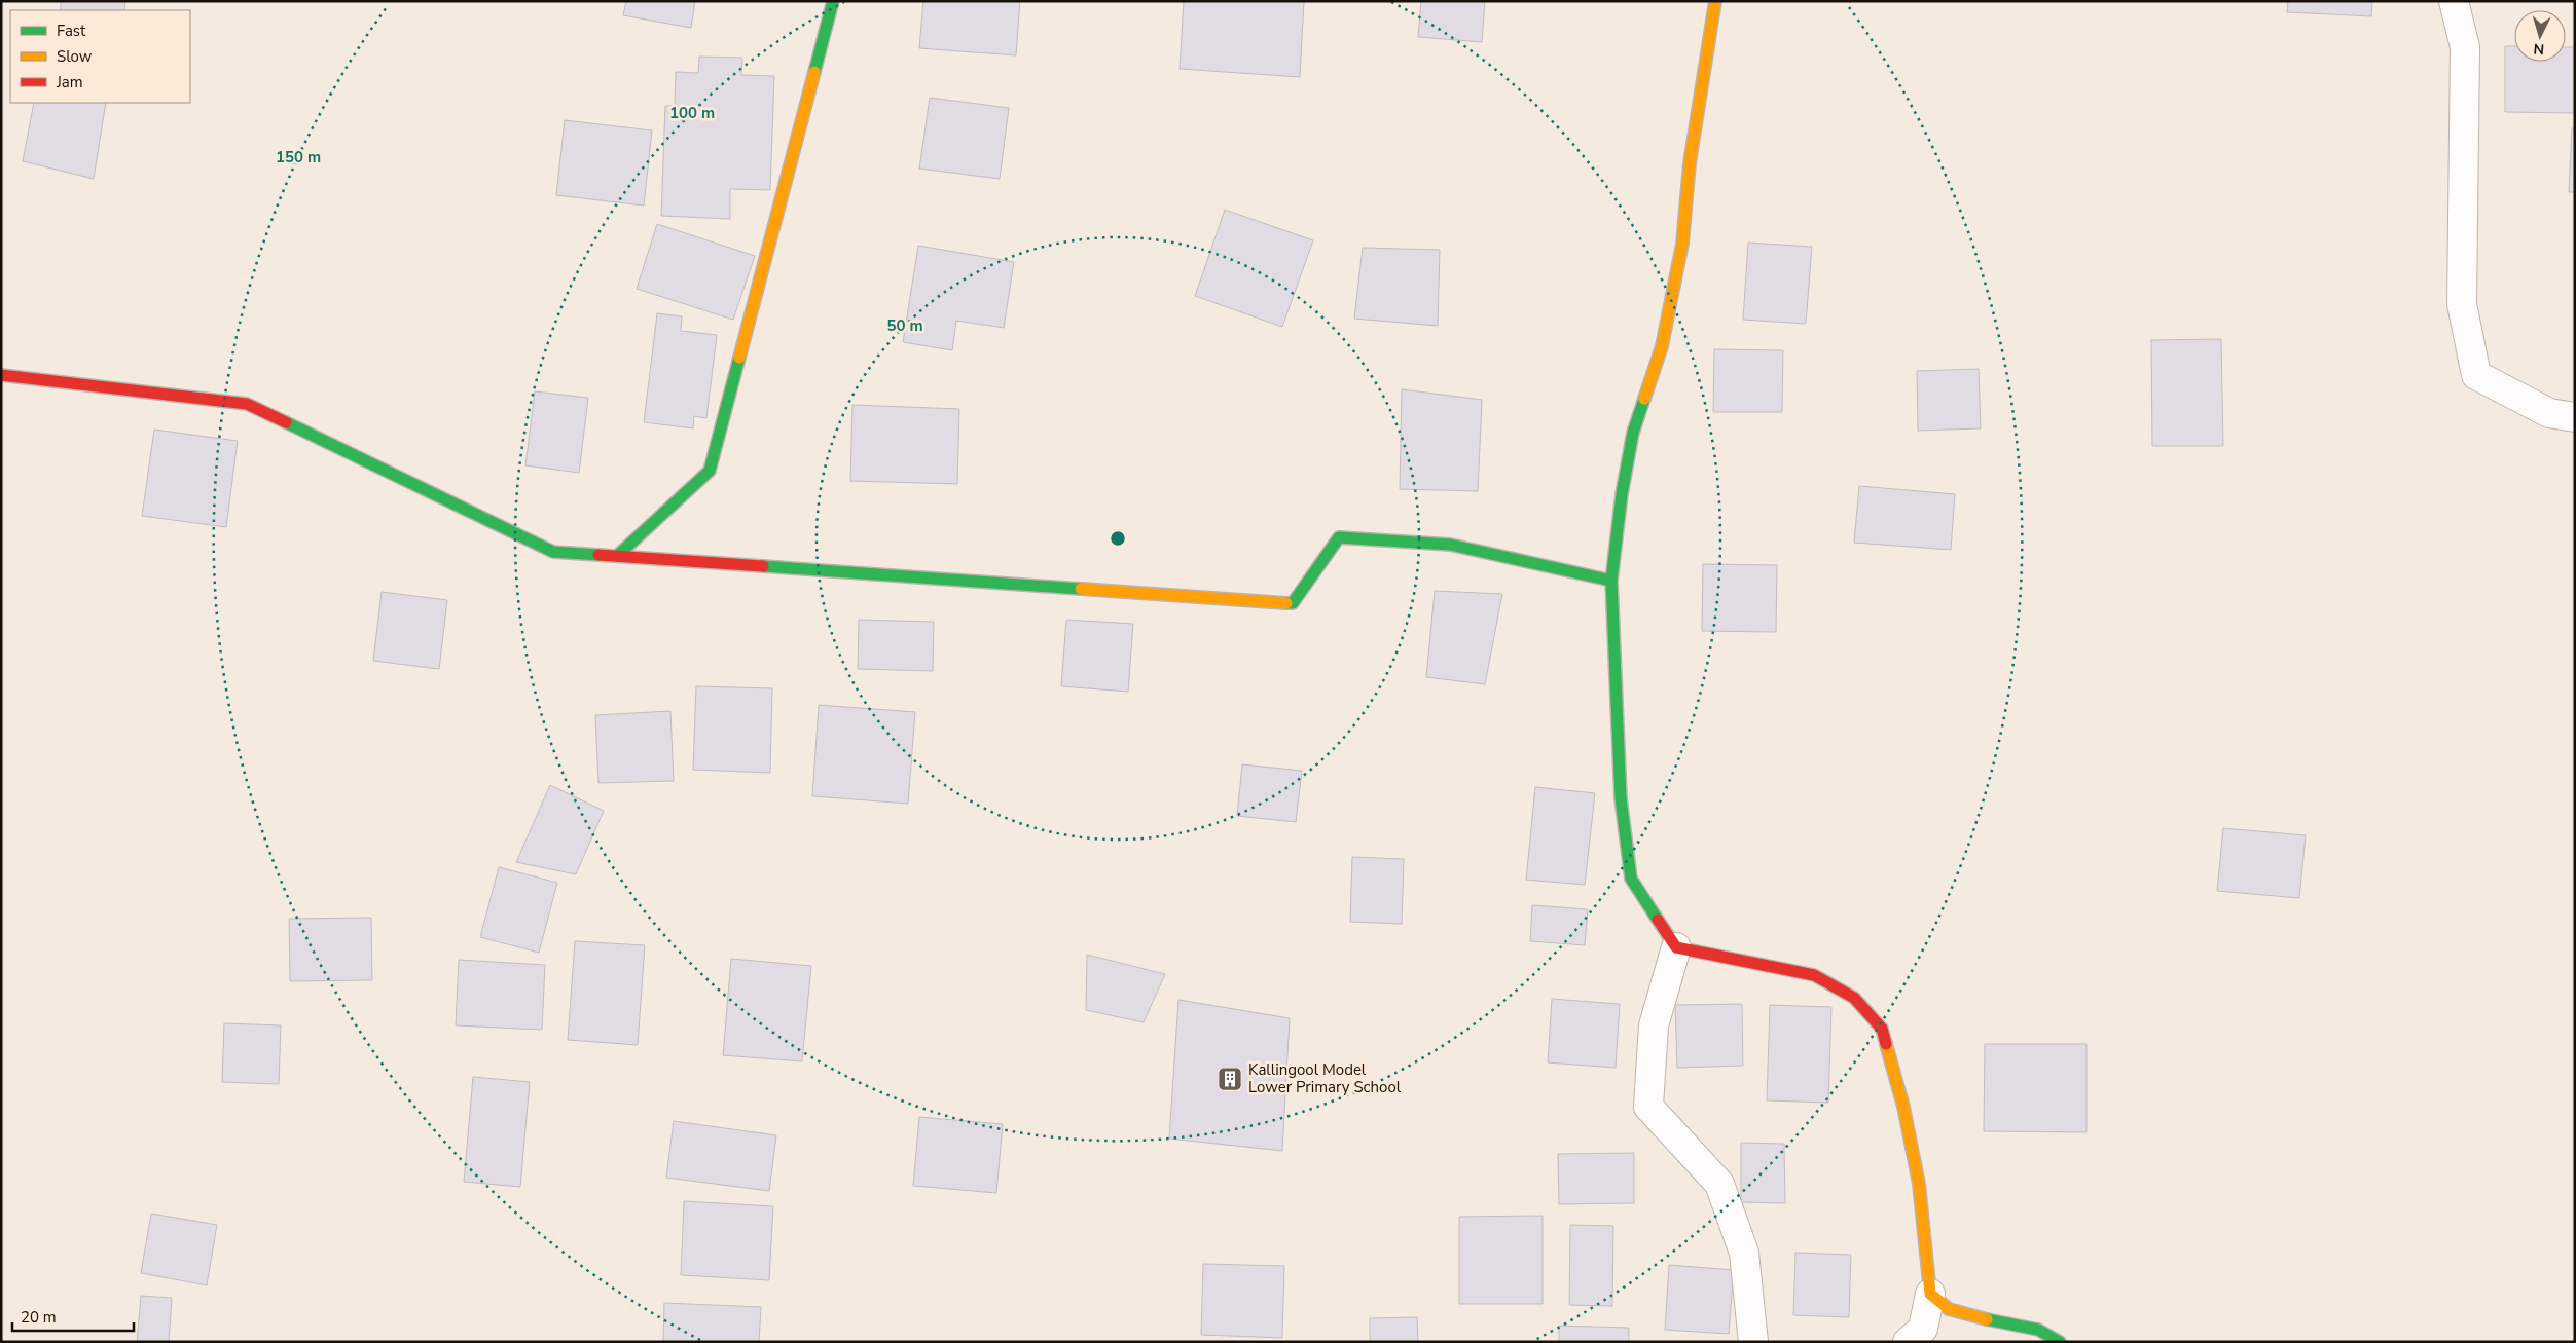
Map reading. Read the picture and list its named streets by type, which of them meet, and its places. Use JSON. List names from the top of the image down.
{
  "places": {
    "building": ["Kallingool Model Lower Primary School"]
  },
  "legend": ["Fast", "Slow", "Jam"],
  "scale_bar": "20 m",
  "north": "bottom",
  "rings": ["100 m", "150 m", "50 m"]
}
